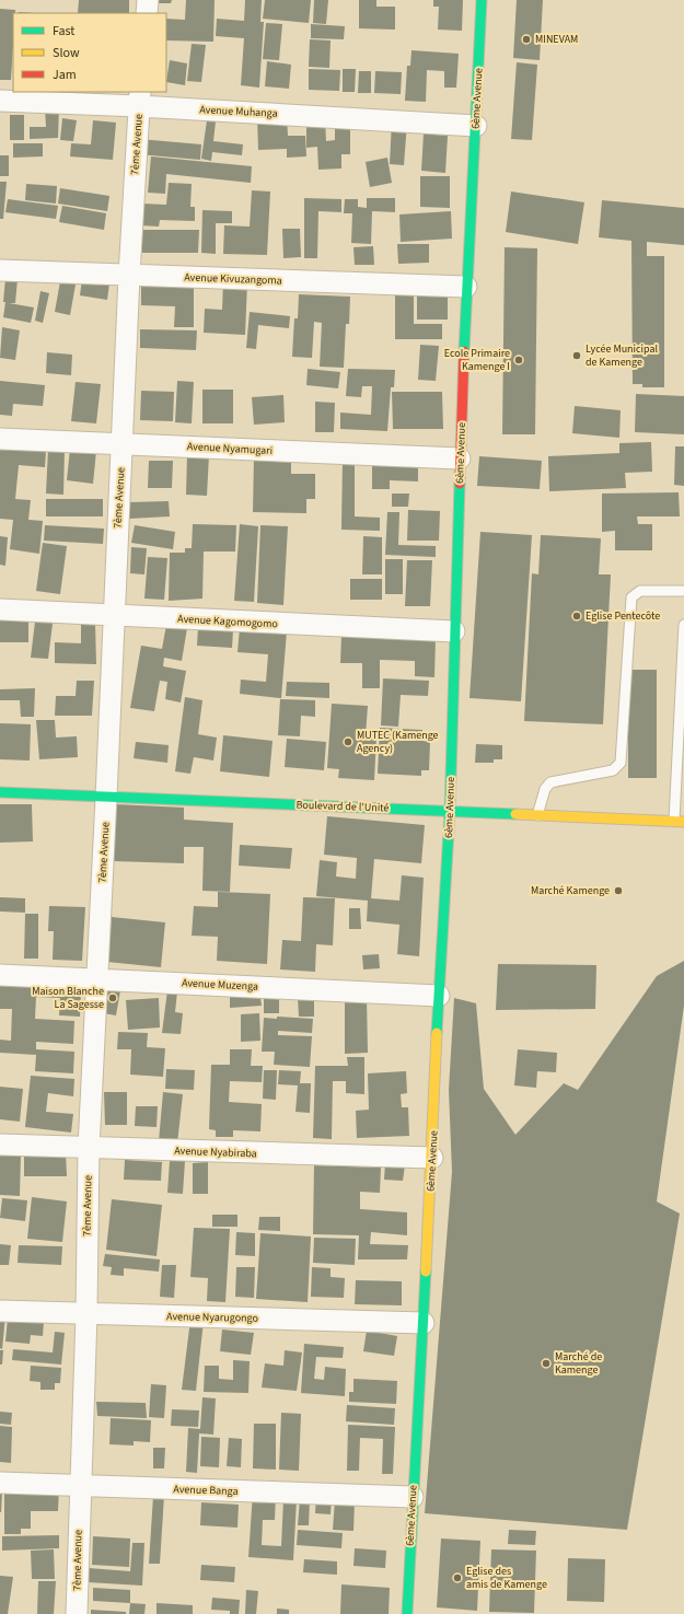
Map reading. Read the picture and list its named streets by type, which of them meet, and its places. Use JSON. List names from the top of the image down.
{
  "streets": {
    "street": [
      "6ème Avenue",
      "Avenue Muhanga",
      "7ème Avenue",
      "Avenue Kivuzangoma",
      "Avenue Nyamugari",
      "Avenue Kagomogomo",
      "Boulevard de l'Unité",
      "Avenue Muzenga",
      "Avenue Nyabiraba",
      "Avenue Nyarugongo",
      "Avenue Banga"
    ]
  },
  "crossings": [
    ["6ème Avenue", "Avenue Muhanga"],
    ["6ème Avenue", "Avenue Kivuzangoma"],
    ["6ème Avenue", "Avenue Nyamugari"],
    ["6ème Avenue", "Avenue Kagomogomo"],
    ["6ème Avenue", "Boulevard de l'Unité"],
    ["6ème Avenue", "Avenue Muzenga"],
    ["6ème Avenue", "Avenue Nyabiraba"],
    ["6ème Avenue", "Avenue Nyarugongo"],
    ["6ème Avenue", "Avenue Banga"],
    ["Avenue Muhanga", "7ème Avenue"],
    ["7ème Avenue", "Avenue Kivuzangoma"],
    ["7ème Avenue", "Avenue Nyamugari"],
    ["7ème Avenue", "Avenue Kagomogomo"],
    ["7ème Avenue", "Boulevard de l'Unité"],
    ["7ème Avenue", "Avenue Muzenga"],
    ["7ème Avenue", "Avenue Nyabiraba"],
    ["7ème Avenue", "Avenue Nyarugongo"],
    ["7ème Avenue", "Avenue Banga"]
  ],
  "places": [
    "MINEVAM",
    "Lycée Municipal de Kamenge",
    "Ecole Primaire Kamenge I",
    "Eglise Pentecôte",
    "MUTEC (Kamenge Agency)",
    "Marché Kamenge",
    "Maison Blanche La Sagesse",
    "Marché de Kamenge",
    "Eglise des amis de Kamenge"
  ],
  "legend": ["Fast", "Slow", "Jam"]
}
